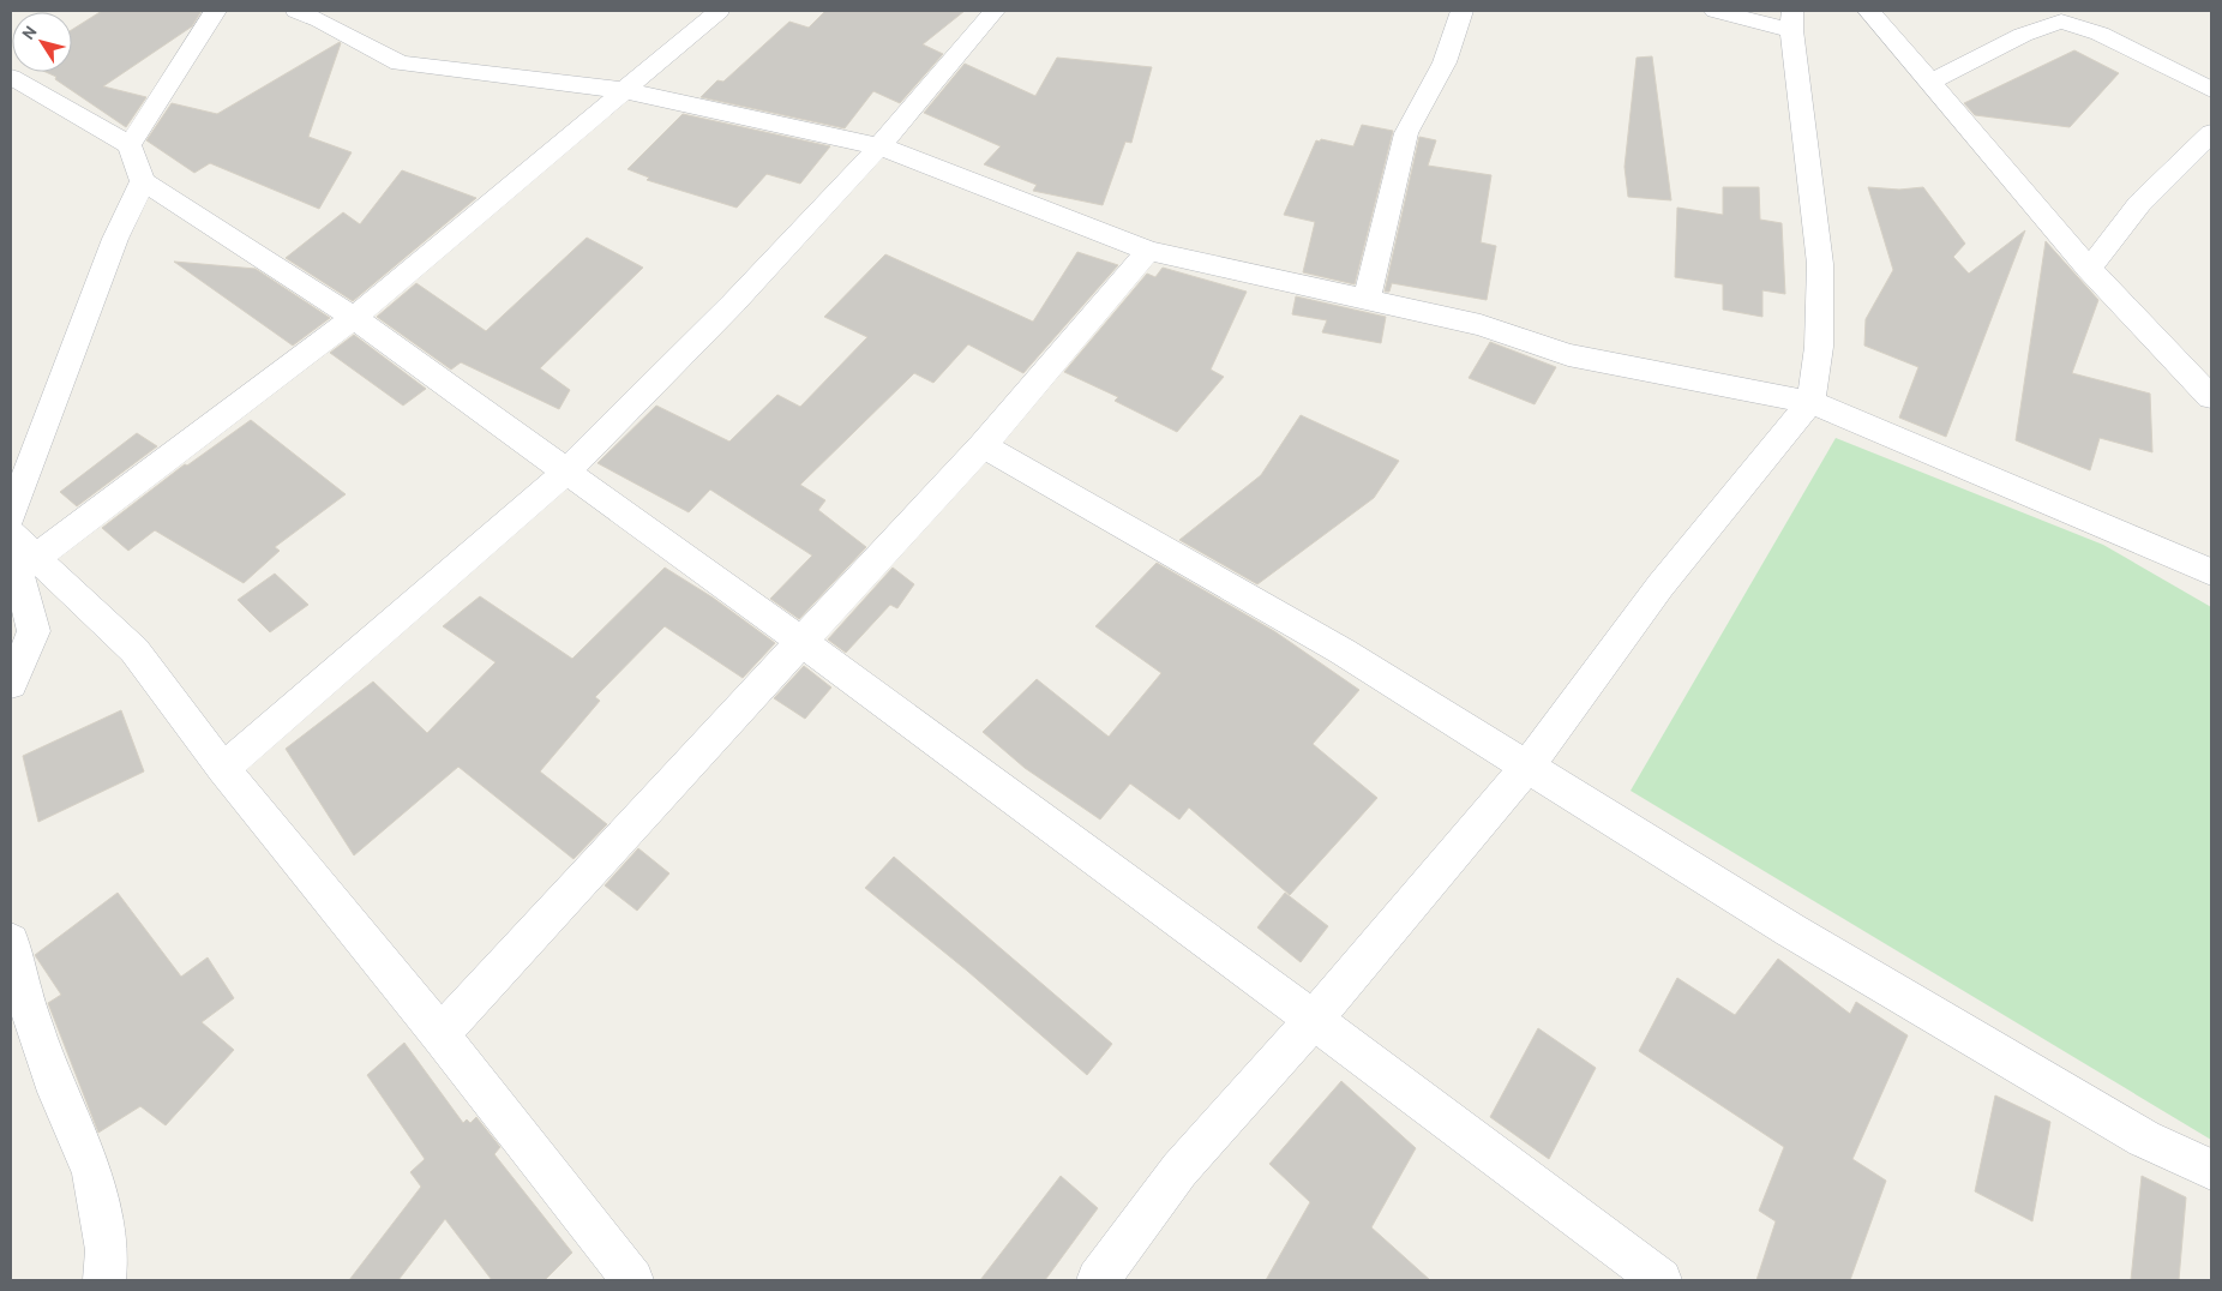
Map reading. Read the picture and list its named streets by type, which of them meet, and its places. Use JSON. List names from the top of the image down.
{
  "north": "top left"
}
